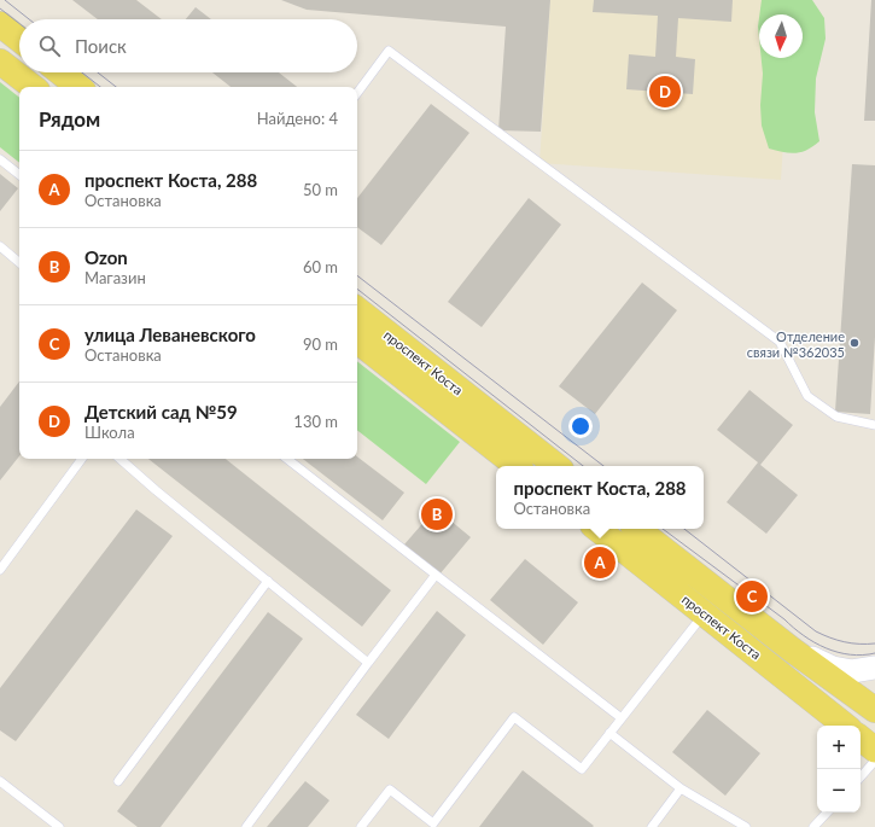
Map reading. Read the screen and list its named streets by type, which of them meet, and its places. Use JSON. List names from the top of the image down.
{
  "streets": {
    "main road": ["проспект Коста"]
  },
  "places": ["Отделение связи №362035"],
  "north": "bottom",
  "page": {
    "search": "Поиск",
    "pins": [
      "D",
      "B",
      "A",
      "C"
    ],
    "heading": ["Рядом", "Найдено: 4"],
    "list": [
      {
        "mark": "A",
        "name": "проспект Коста, 288",
        "note": "Остановка",
        "value": "50 m"
      },
      {
        "mark": "B",
        "name": "Ozon",
        "note": "Магазин",
        "value": "60 m"
      },
      {
        "mark": "C",
        "name": "улица Леваневского",
        "note": "Остановка",
        "value": "90 m"
      },
      {
        "mark": "D",
        "name": "Детский сад №59",
        "note": "Школа",
        "value": "130 m"
      }
    ],
    "popup": ["проспект Коста, 288", "Остановка"],
    "map_buttons": ["+", "−"]
  }
}
